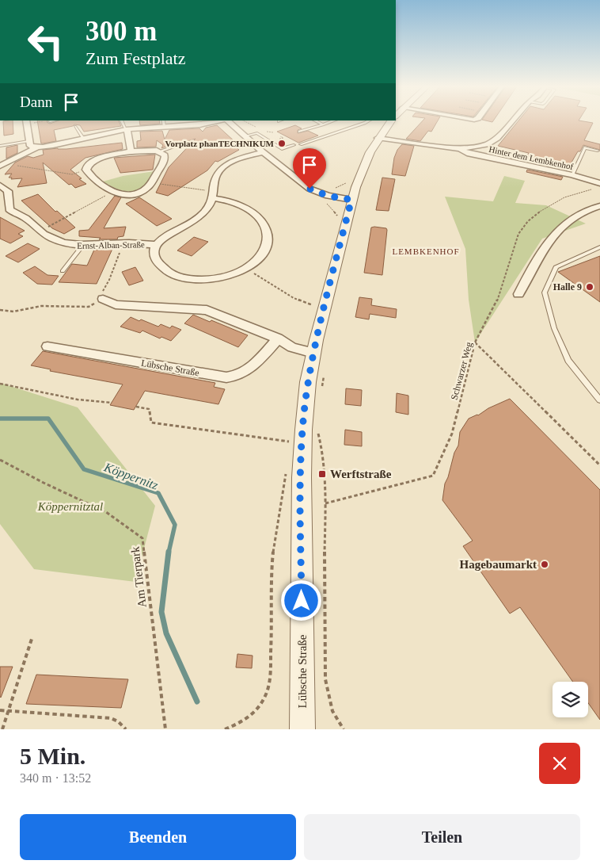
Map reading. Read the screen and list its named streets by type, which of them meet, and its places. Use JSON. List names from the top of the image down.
{
  "streets": {
    "street": ["Hinter dem Lembkenhof", "Ernst-Alban-Straße", "Lübsche Straße"],
    "path": ["Schwarzer Weg", "Am Tierpark"]
  },
  "crossings": [
    ["Hinter dem Lembkenhof", "Lübsche Straße"]
  ],
  "districts": ["LEMBKENHOF"],
  "water": ["Köppernitz"],
  "parks": ["Köppernitztal"],
  "places": {
    "other": ["Vorplatz phanTECHNIKUM", "Halle 9", "Hagebaumarkt"],
    "transit": ["Werftstraße"]
  },
  "page": {
    "turn": ["300 m", "Zum Festplatz"],
    "then": "Dann",
    "heading": ["5 Min.", "340 m · 13:52"],
    "buttons": ["Beenden", "Teilen"]
  }
}
